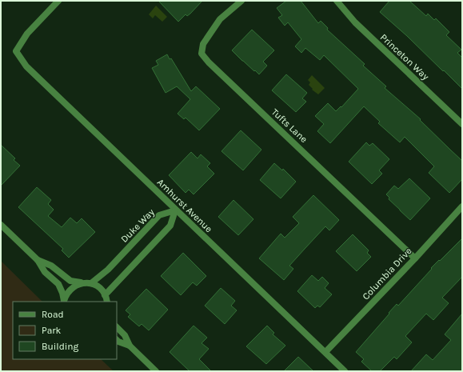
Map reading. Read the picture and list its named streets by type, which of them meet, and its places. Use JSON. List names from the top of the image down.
{
  "streets": {
    "street": [
      "Princeton Way",
      "Tufts Lane",
      "Amhurst Avenue",
      "Duke Way",
      "Columbia Drive"
    ]
  },
  "crossings": [
    ["Tufts Lane", "Columbia Drive"],
    ["Amhurst Avenue", "Duke Way"],
    ["Amhurst Avenue", "Columbia Drive"]
  ],
  "legend": ["Road", "Park", "Building"]
}
